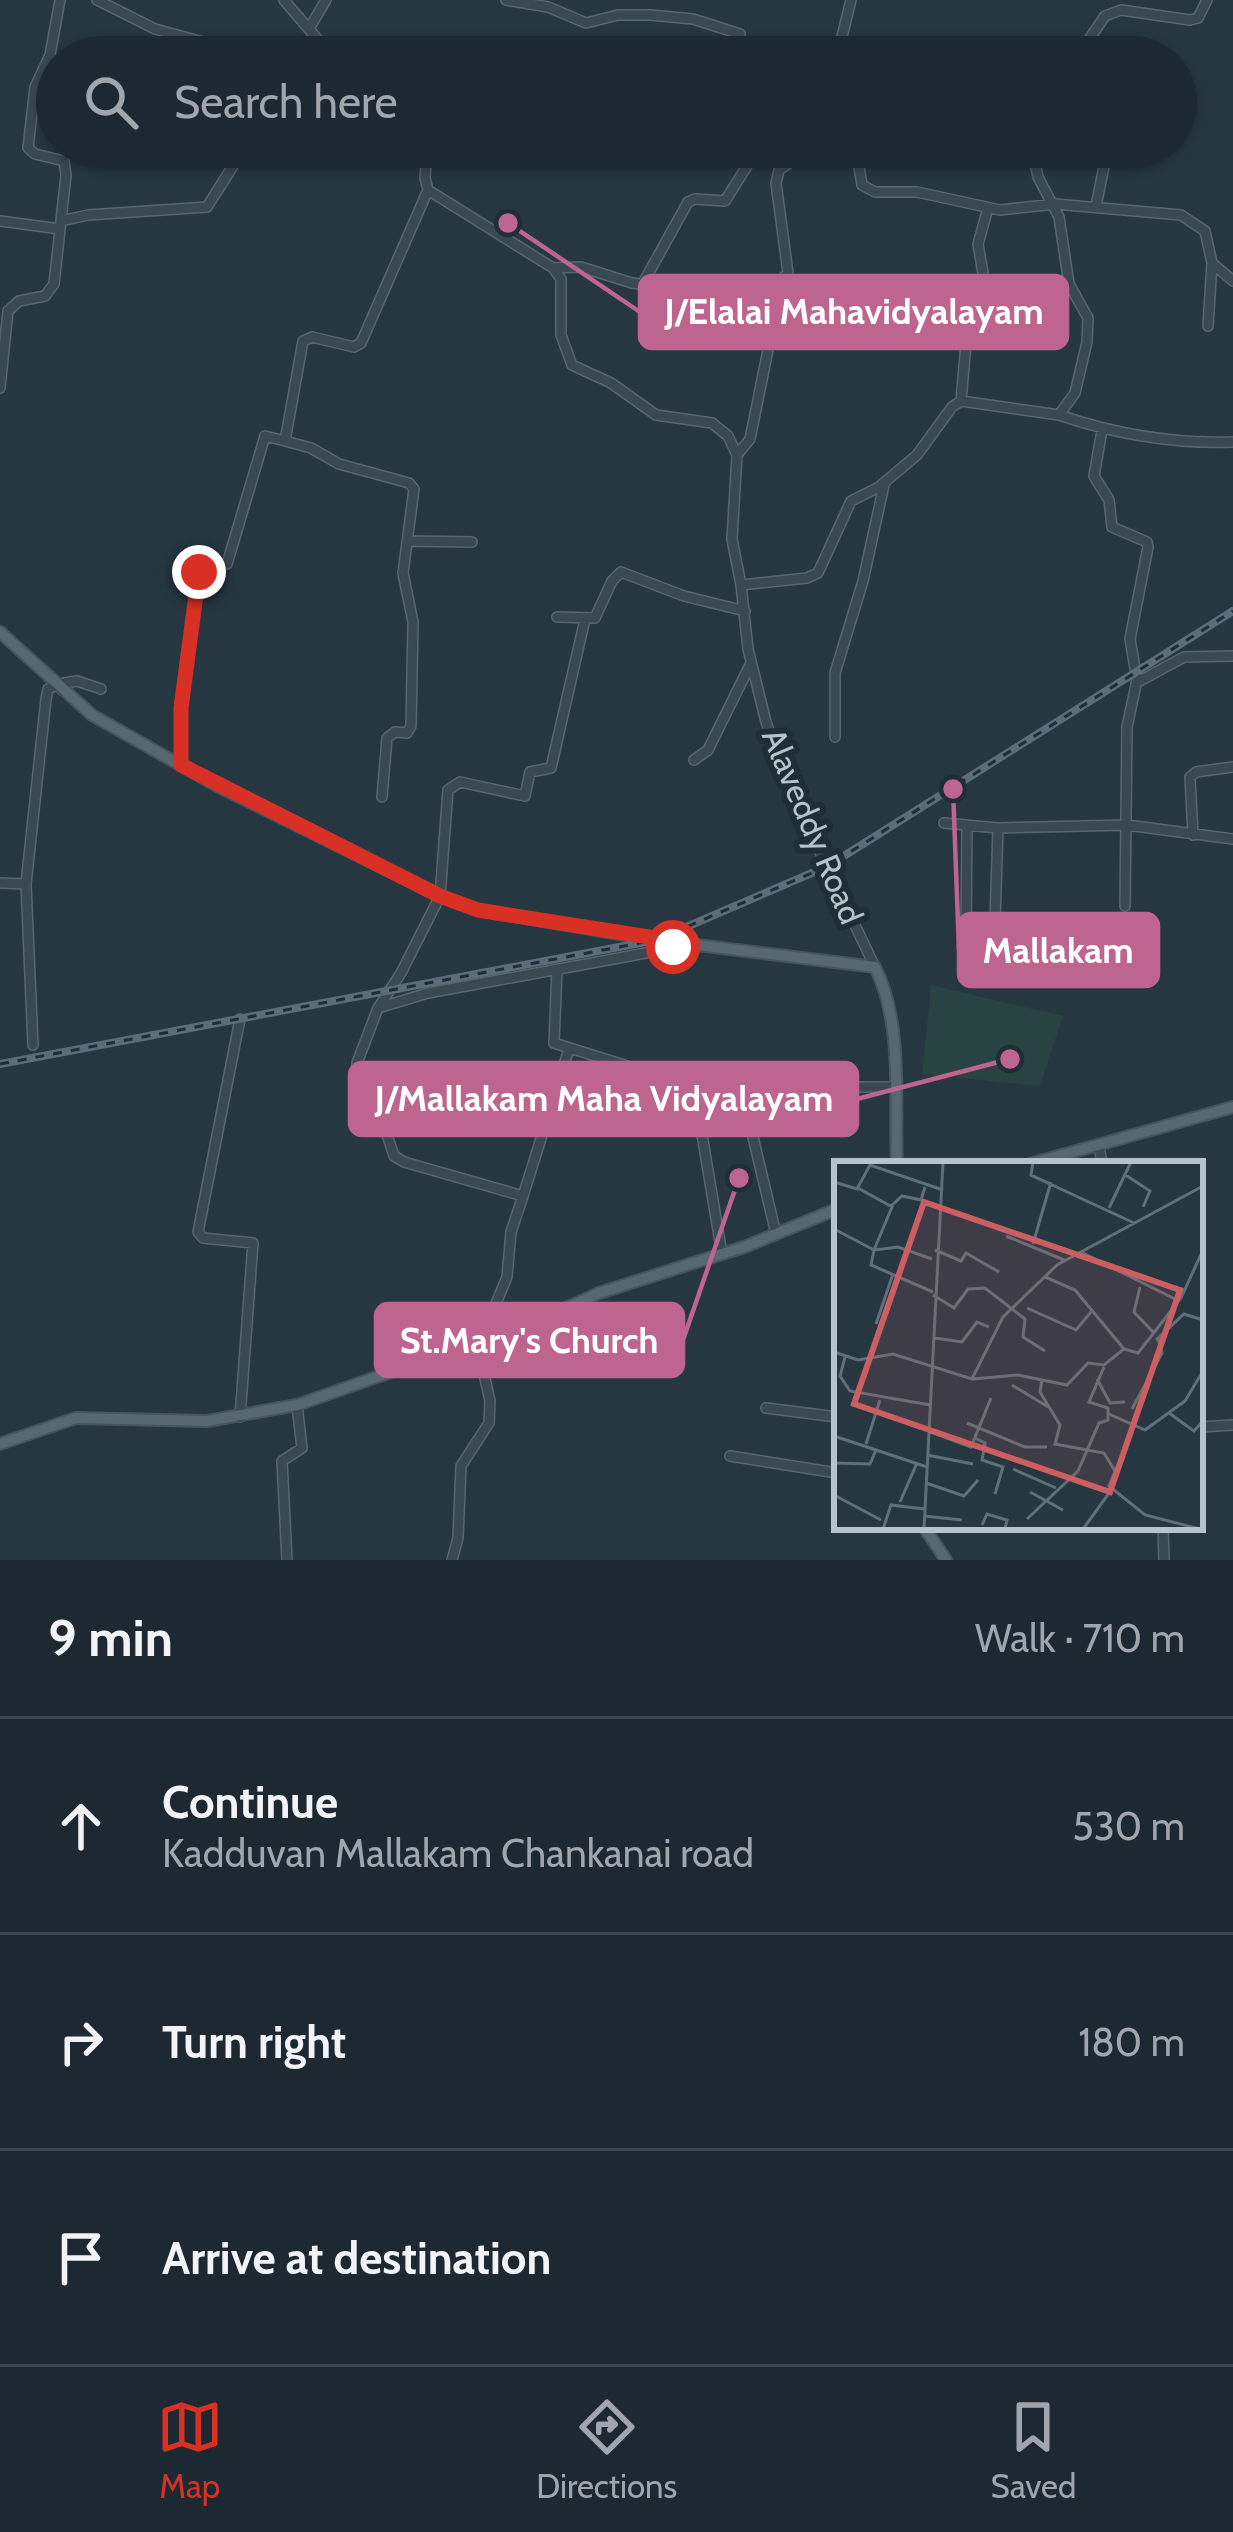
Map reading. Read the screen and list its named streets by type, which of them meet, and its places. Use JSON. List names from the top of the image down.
{
  "streets": {
    "street": ["Alaveddy Road"]
  },
  "places": [
    "J/Elalai Mahavidyalayam",
    "Mallakam",
    "J/Mallakam Maha Vidyalayam",
    "St.Mary's Church"
  ],
  "page": {
    "search": "Search here",
    "heading": ["9 min", "Walk · 710 m"],
    "list": [
      ["Continue", "Kadduvan Mallakam Chankanai road", "530 m"],
      ["Turn right", "180 m"],
      "Arrive at destination"
    ],
    "nav": ["Map", "Directions", "Saved"]
  }
}
